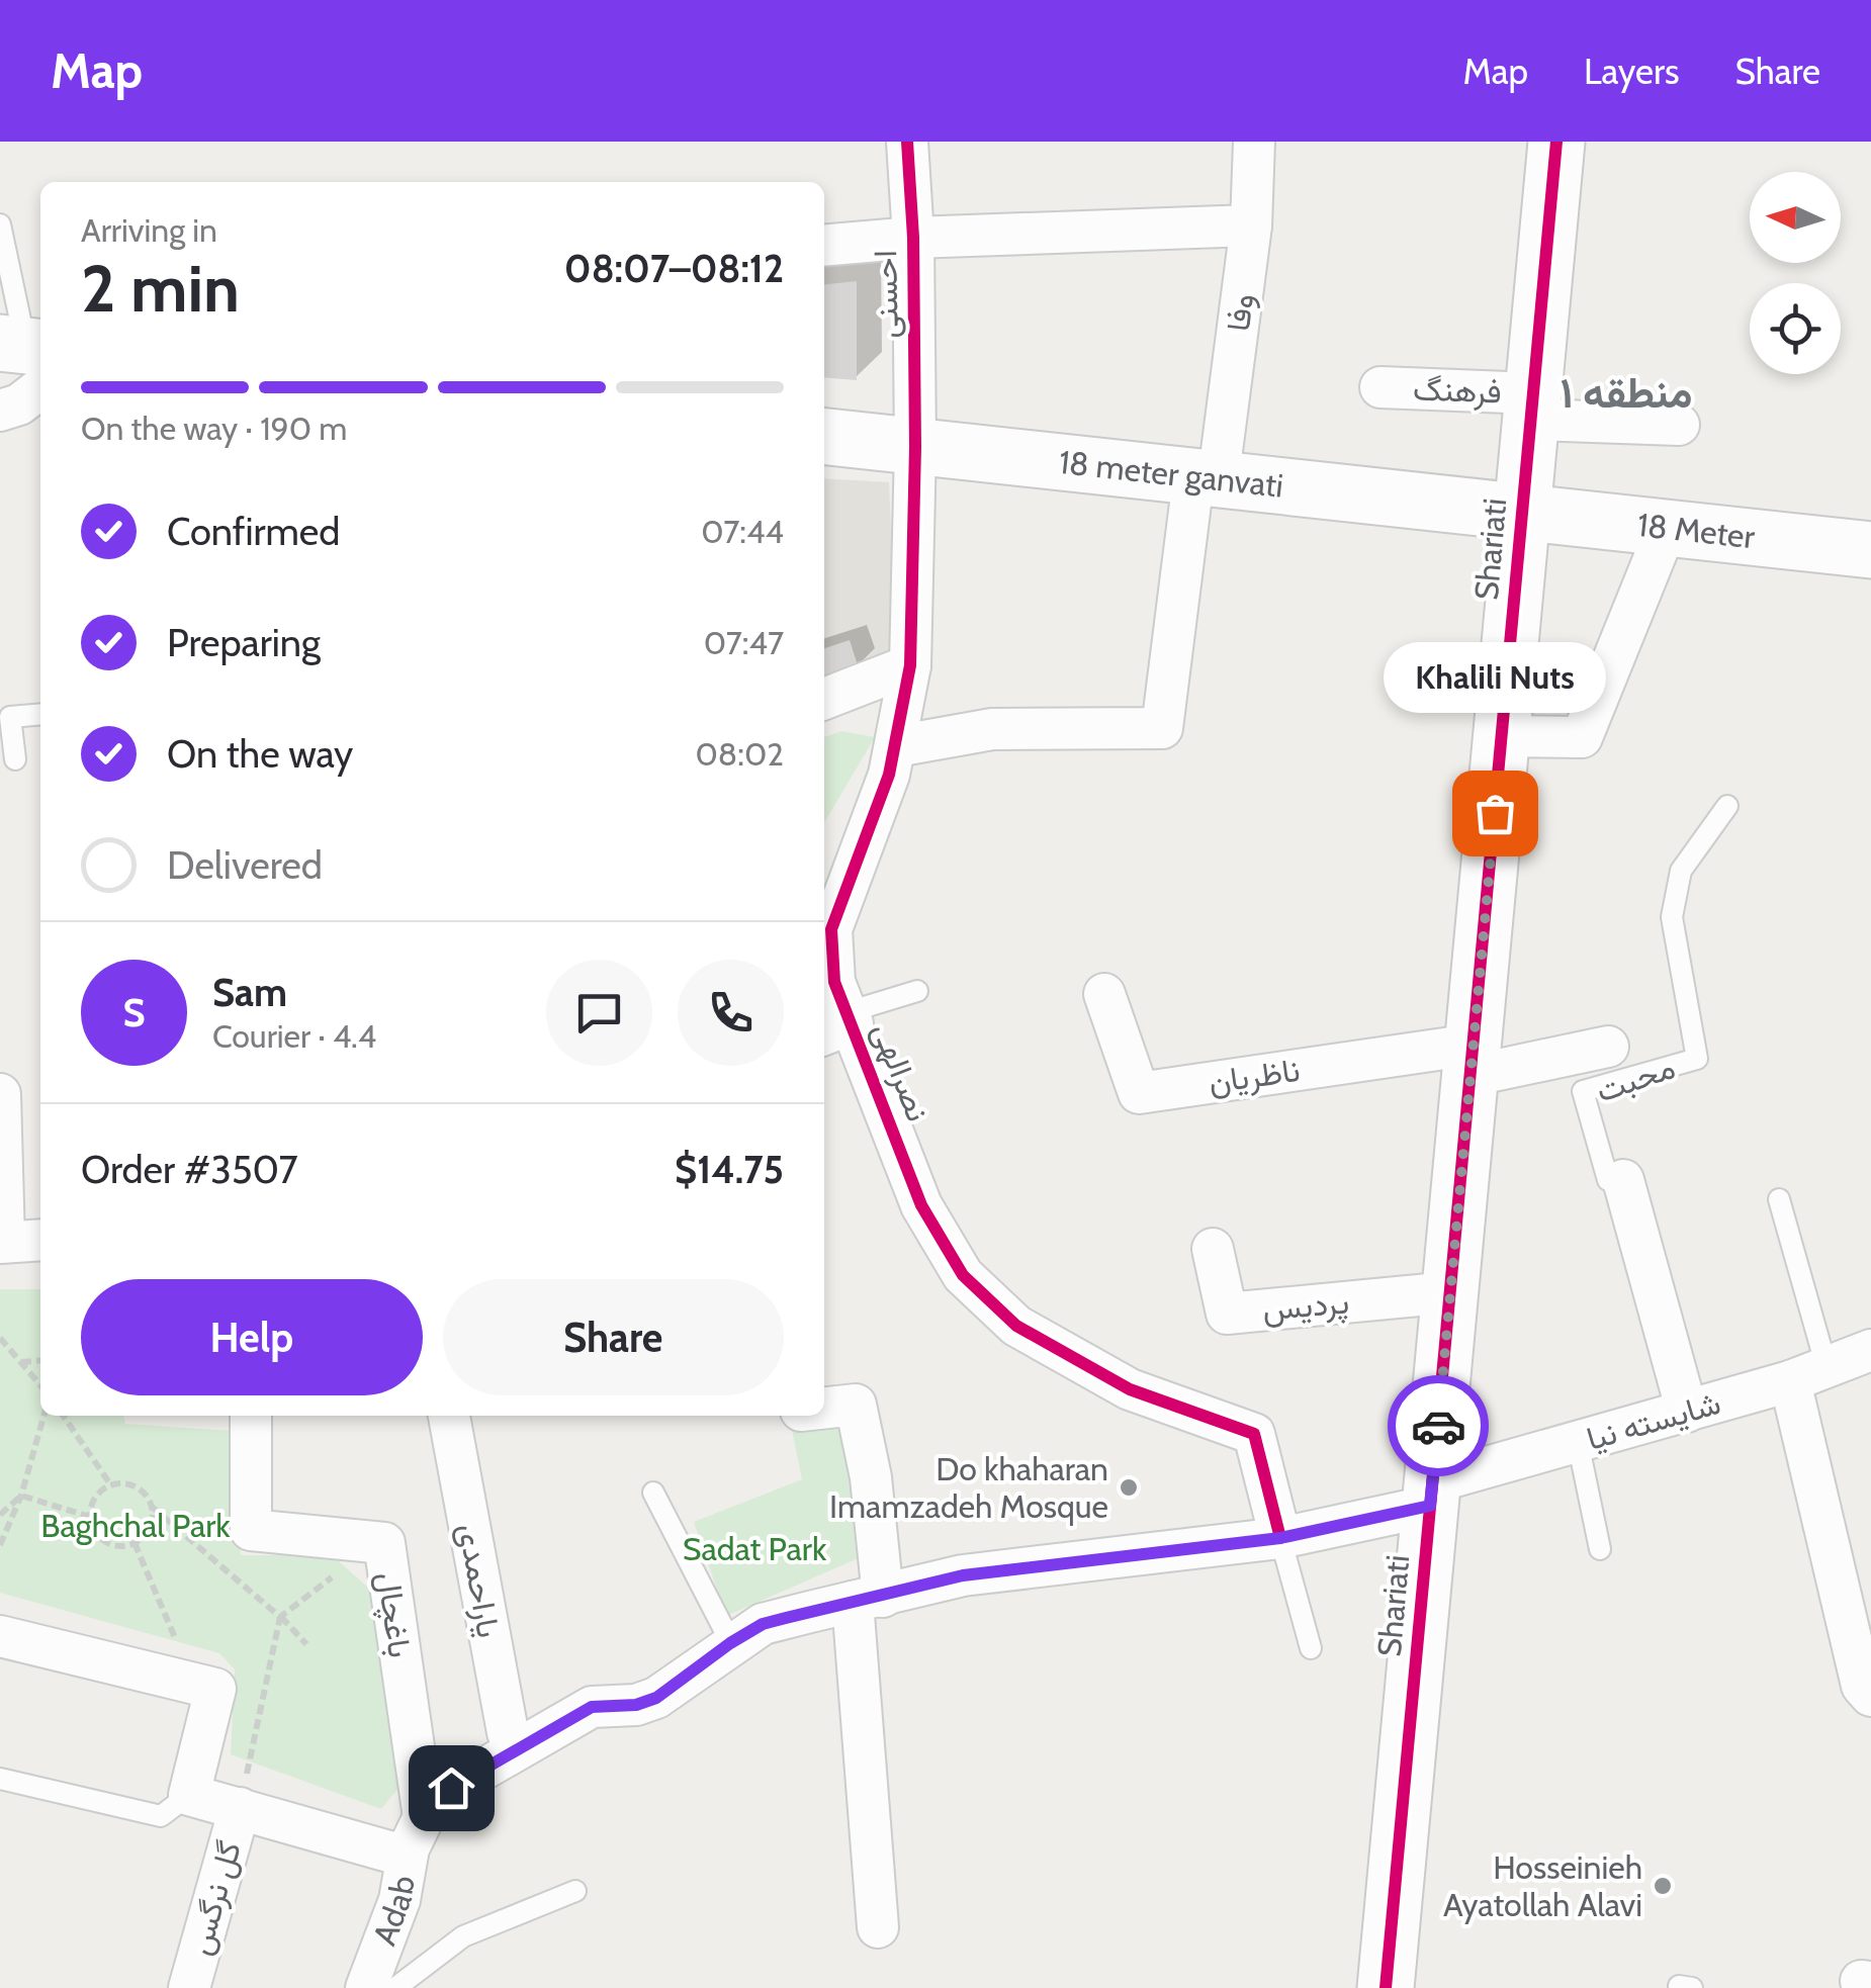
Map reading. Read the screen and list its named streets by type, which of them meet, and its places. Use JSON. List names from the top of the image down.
{
  "streets": {
    "street": [
      "احسنی",
      "وفا",
      "فرهنگ",
      "18 meter ganvati",
      "18 Meter",
      "Shariati",
      "نصرالهی",
      "ناظریان",
      "محبت",
      "پردیس",
      "شایسته نیا",
      "یاراحمدی",
      "باغچال",
      "گل نرگس",
      "Adab"
    ]
  },
  "crossings": [
    ["احسنی", "18 meter ganvati"],
    ["احسنی", "نصرالهی"],
    ["وفا", "18 meter ganvati"],
    ["وفا", "نصرالهی"],
    ["فرهنگ", "Shariati"],
    ["18 meter ganvati", "18 Meter"],
    ["18 meter ganvati", "Shariati"],
    ["18 meter ganvati", "نصرالهی"],
    ["18 Meter", "Shariati"],
    ["Shariati", "ناظریان"],
    ["Shariati", "محبت"],
    ["Shariati", "پردیس"],
    ["Shariati", "شایسته نیا"],
    ["Shariati", "Adab"],
    ["نصرالهی", "Adab"],
    ["ناظریان", "محبت"],
    ["محبت", "شایسته نیا"],
    ["شایسته نیا", "Adab"],
    ["یاراحمدی", "Adab"],
    ["باغچال", "Adab"]
  ],
  "districts": ["منطقه ۱"],
  "parks": ["Baghchal Park", "Sadat Park"],
  "places": ["Khalili Nuts", "Do khaharan Imamzadeh Mosque", "Hosseinieh Ayatollah Alavi"],
  "north": "left",
  "page": {
    "header": "Map",
    "nav": ["Map", "Layers", "Share"],
    "heading": ["2 min", "Arriving in", "08:07–08:12"],
    "panel": [
      "Sam",
      "Courier · 4.4",
      "Order #3507",
      "$14.75"
    ],
    "bar": "On the way · 190 m",
    "list": [
      ["Confirmed", "07:44"],
      ["Preparing", "07:47"],
      ["On the way", "08:02"],
      "Delivered"
    ],
    "bubble": "Khalili Nuts",
    "round": "S",
    "buttons": ["Help", "Share"]
  }
}
